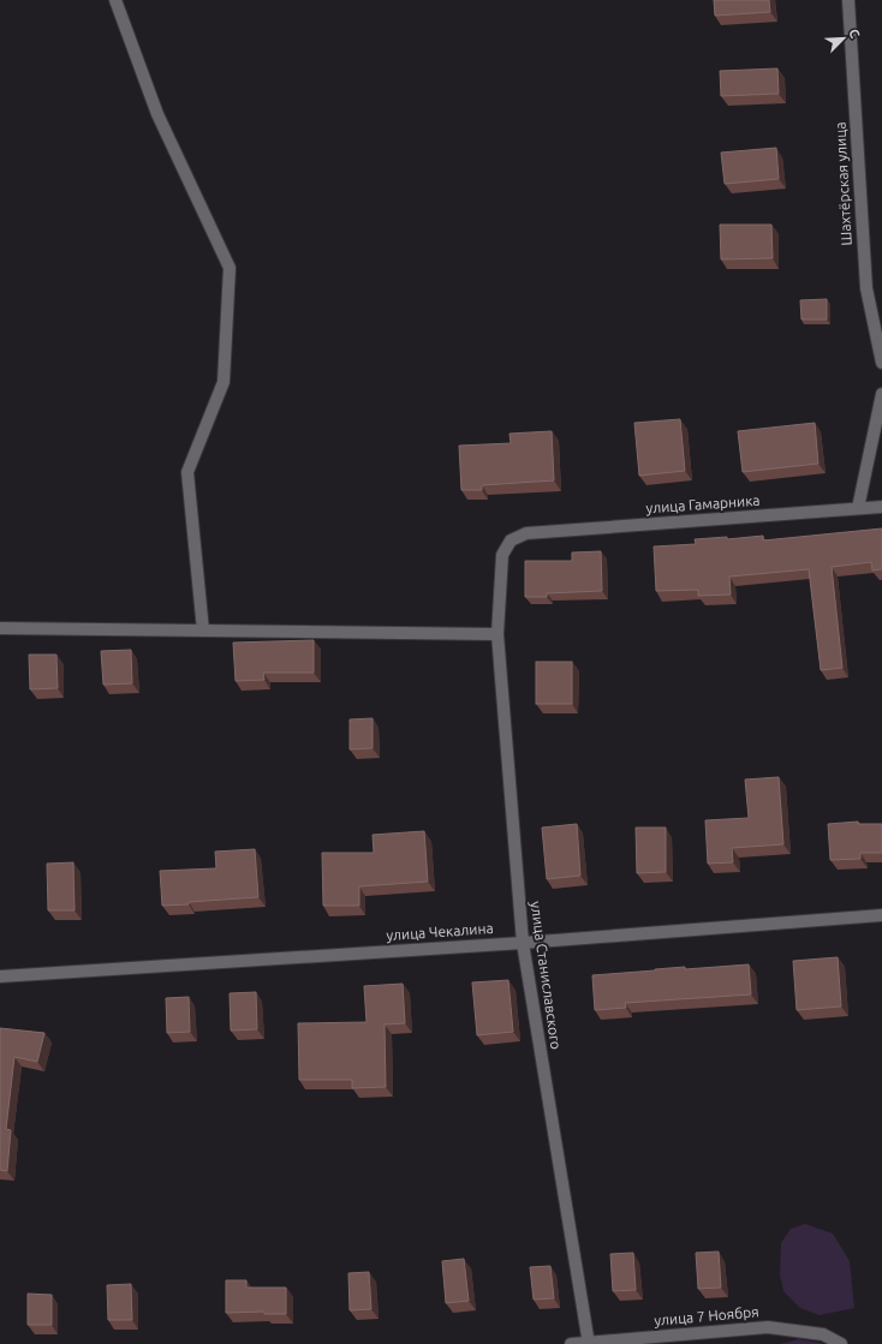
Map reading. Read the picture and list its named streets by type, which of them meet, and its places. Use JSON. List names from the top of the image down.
{
  "streets": {
    "street": [
      "Шахтёрская улица",
      "улица Гамарника",
      "улица Чекалина",
      "улица Станиславского",
      "улица 7 Ноября"
    ]
  },
  "crossings": [
    ["улица Гамарника", "улица Станиславского"],
    ["улица Чекалина", "улица Станиславского"],
    ["улица Станиславского", "улица 7 Ноября"]
  ],
  "north": "top right"
}
